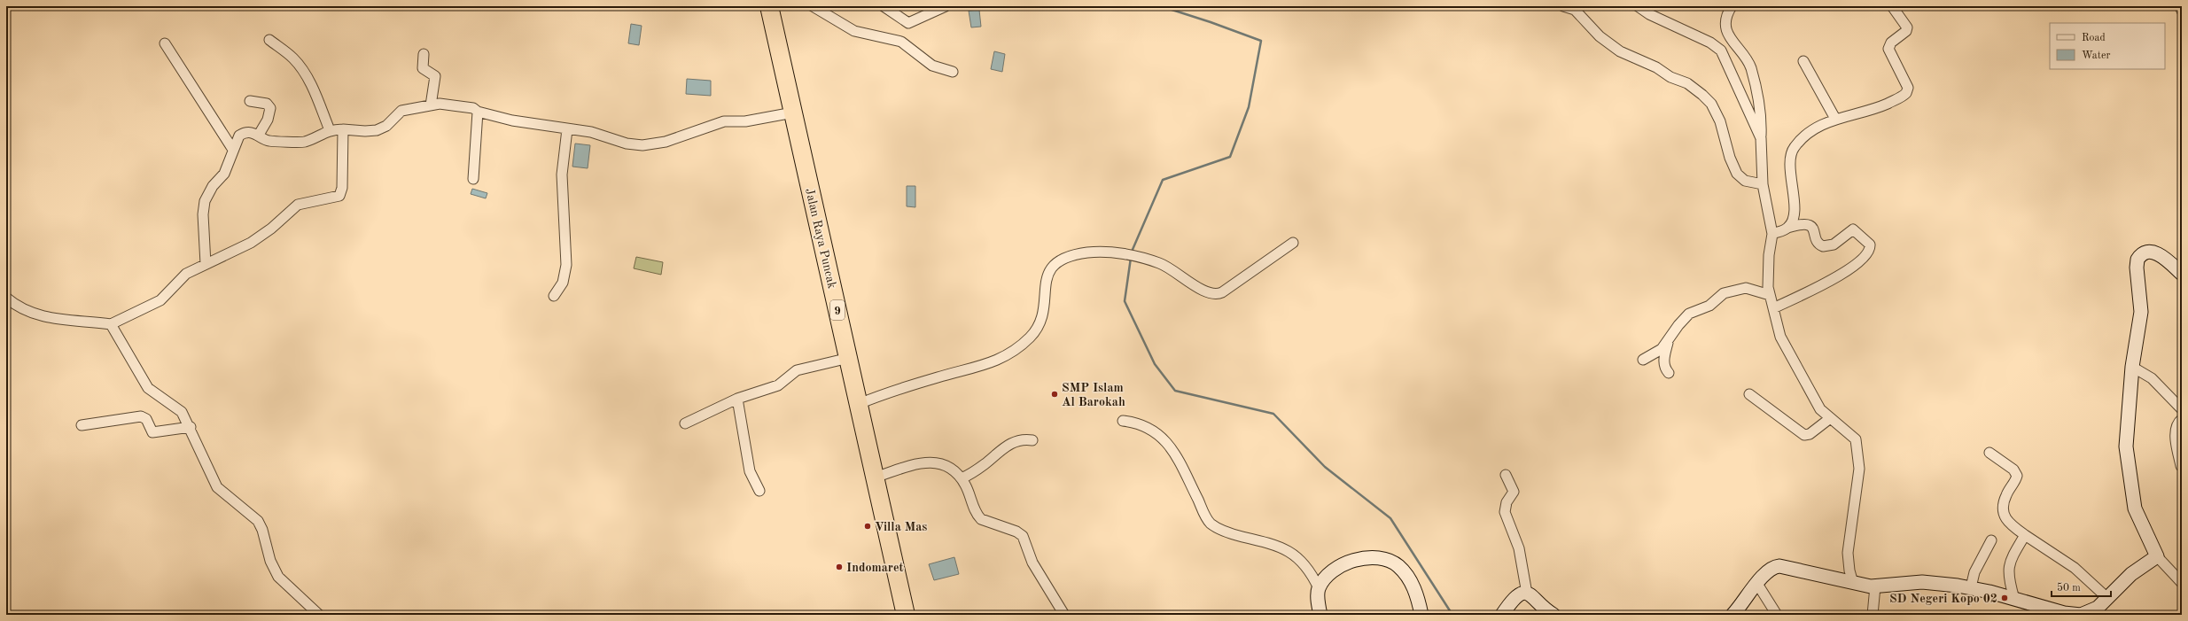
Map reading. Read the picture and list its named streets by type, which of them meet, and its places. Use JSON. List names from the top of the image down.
{
  "streets": {
    "highway": ["Jalan Raya Puncak", "9"]
  },
  "places": [
    "SMP Islam Al Barokah",
    "Villa Mas",
    "Indomaret",
    "SD Negeri Kopo 02"
  ],
  "legend": ["Road", "Water"],
  "scale_bar": "50 m"
}
